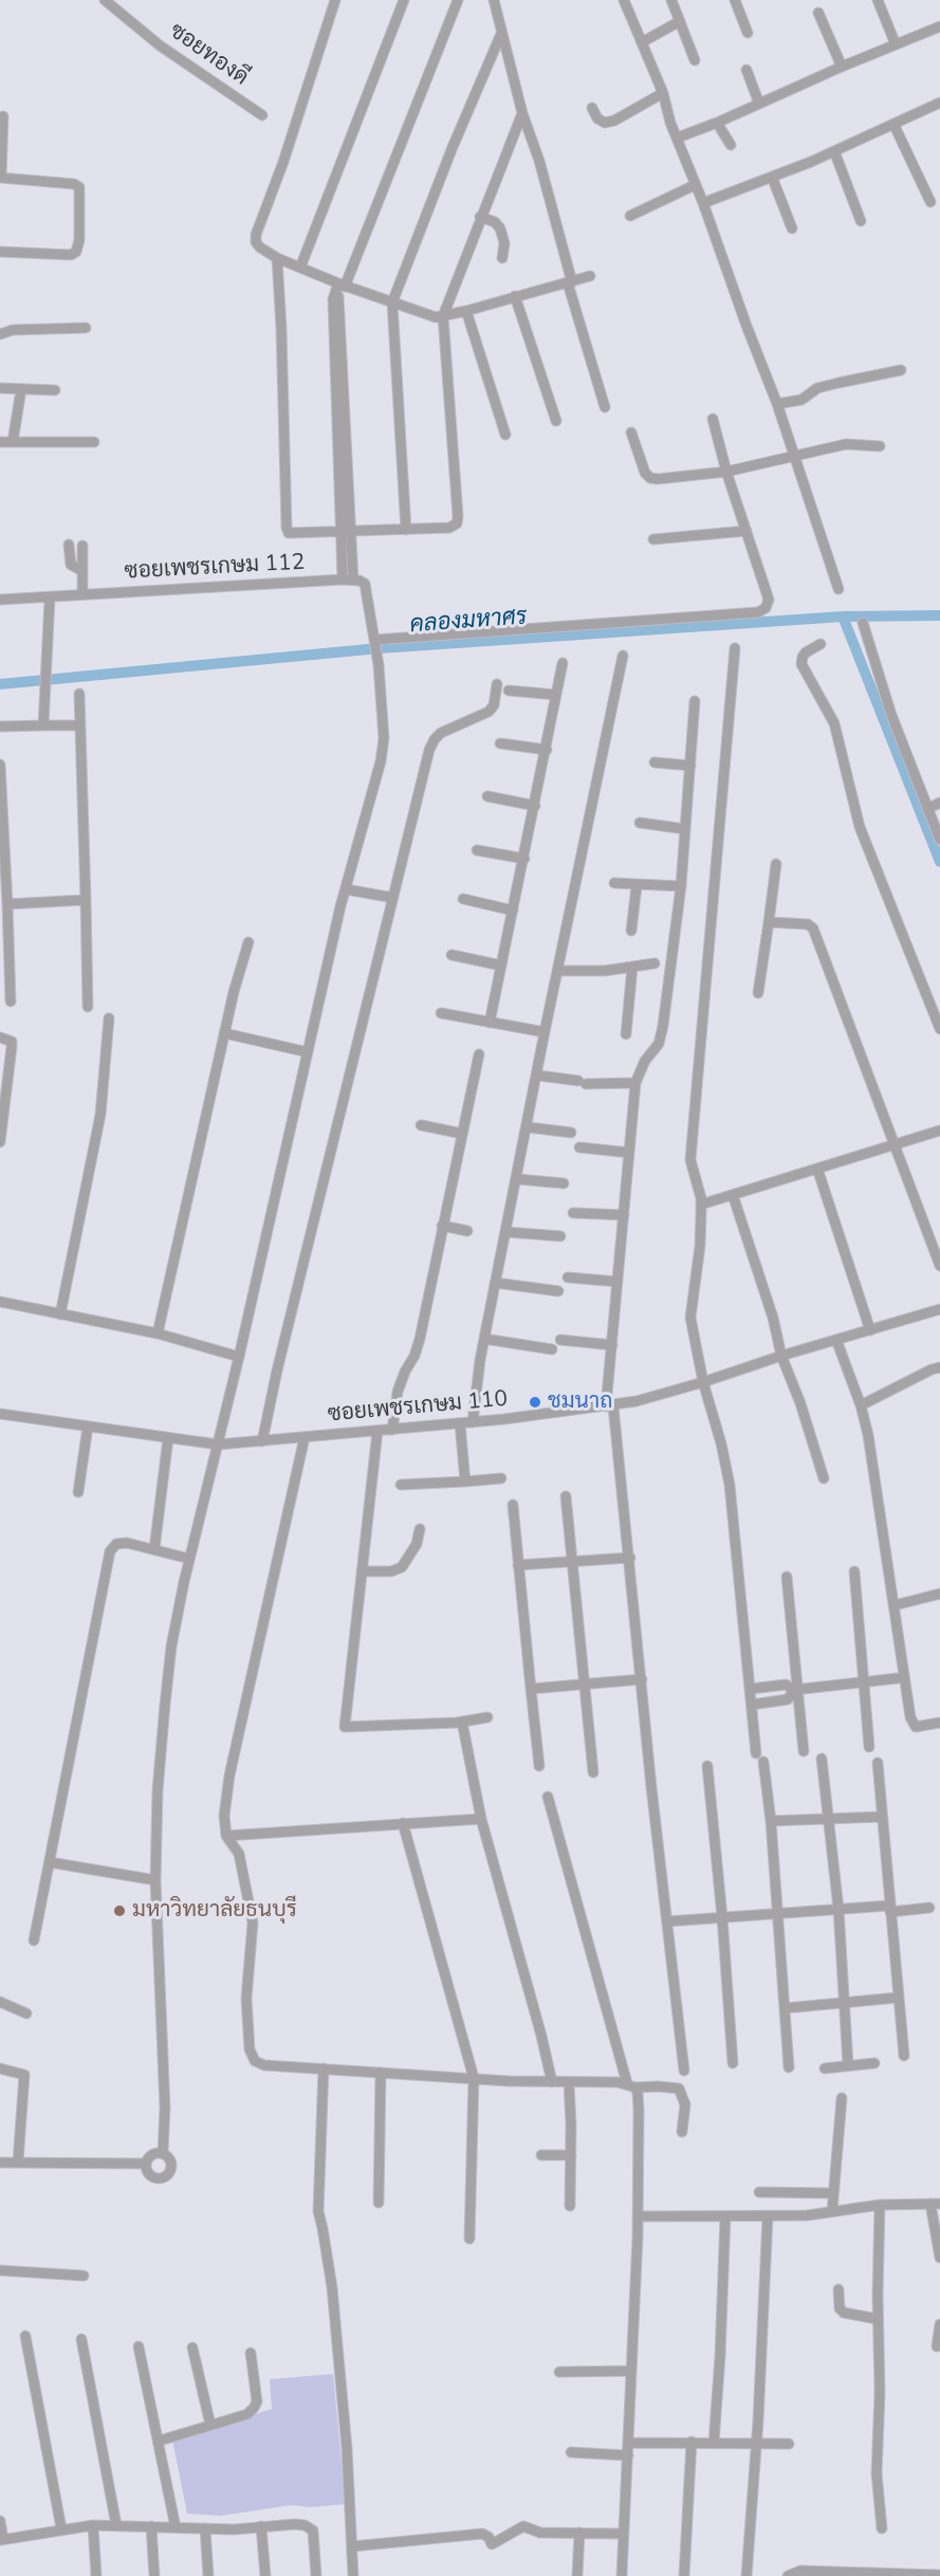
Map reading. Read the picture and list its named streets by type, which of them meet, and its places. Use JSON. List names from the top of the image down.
{
  "streets": {
    "street": ["ซอยทองดี", "ซอยเพชรเกษม 112", "ซอยเพชรเกษม 110"]
  },
  "water": ["คลองมหาศร"],
  "places": ["ชมนาถ", "มหาวิทยาลัยธนบุรี"]
}
